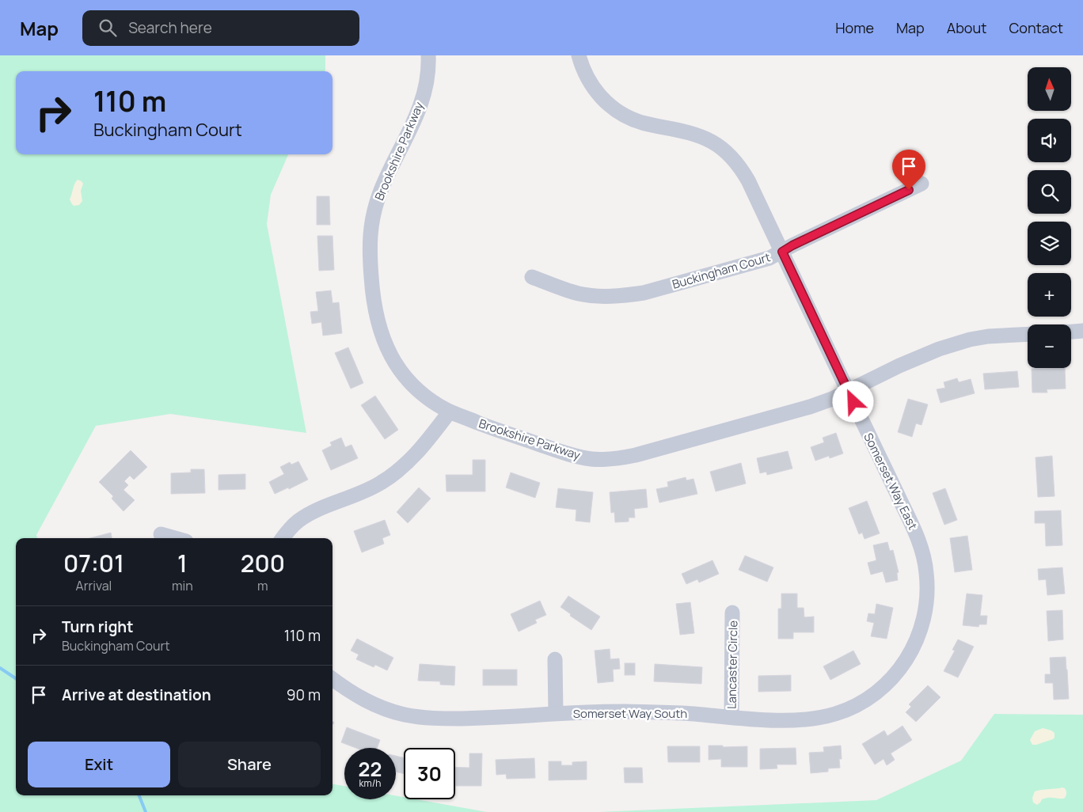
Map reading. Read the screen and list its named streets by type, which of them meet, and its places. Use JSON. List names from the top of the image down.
{
  "streets": {
    "street": [
      "Brookshire Parkway",
      "Buckingham Court",
      "Somerset Way East",
      "Lancaster Circle",
      "Somerset Way South"
    ]
  },
  "crossings": [
    ["Brookshire Parkway", "Somerset Way East"],
    ["Buckingham Court", "Somerset Way East"],
    ["Somerset Way East", "Somerset Way South"],
    ["Lancaster Circle", "Somerset Way South"]
  ],
  "north": "top",
  "page": {
    "header": "Map",
    "search": "Search here",
    "nav": [
      "Home",
      "Map",
      "About",
      "Contact"
    ],
    "map_buttons": ["+", "−"],
    "turn": ["110 m", "Buckingham Court"],
    "eta": [
      "07:01",
      "Arrival",
      "1",
      "min",
      "200",
      "m"
    ],
    "list": [
      {
        "name": "Turn right",
        "note": "Buckingham Court",
        "value": "110 m"
      },
      {
        "name": "Arrive at destination",
        "value": "90 m"
      }
    ],
    "buttons": ["Exit", "Share"],
    "speed": "22 km/h",
    "limit": "30"
  }
}
